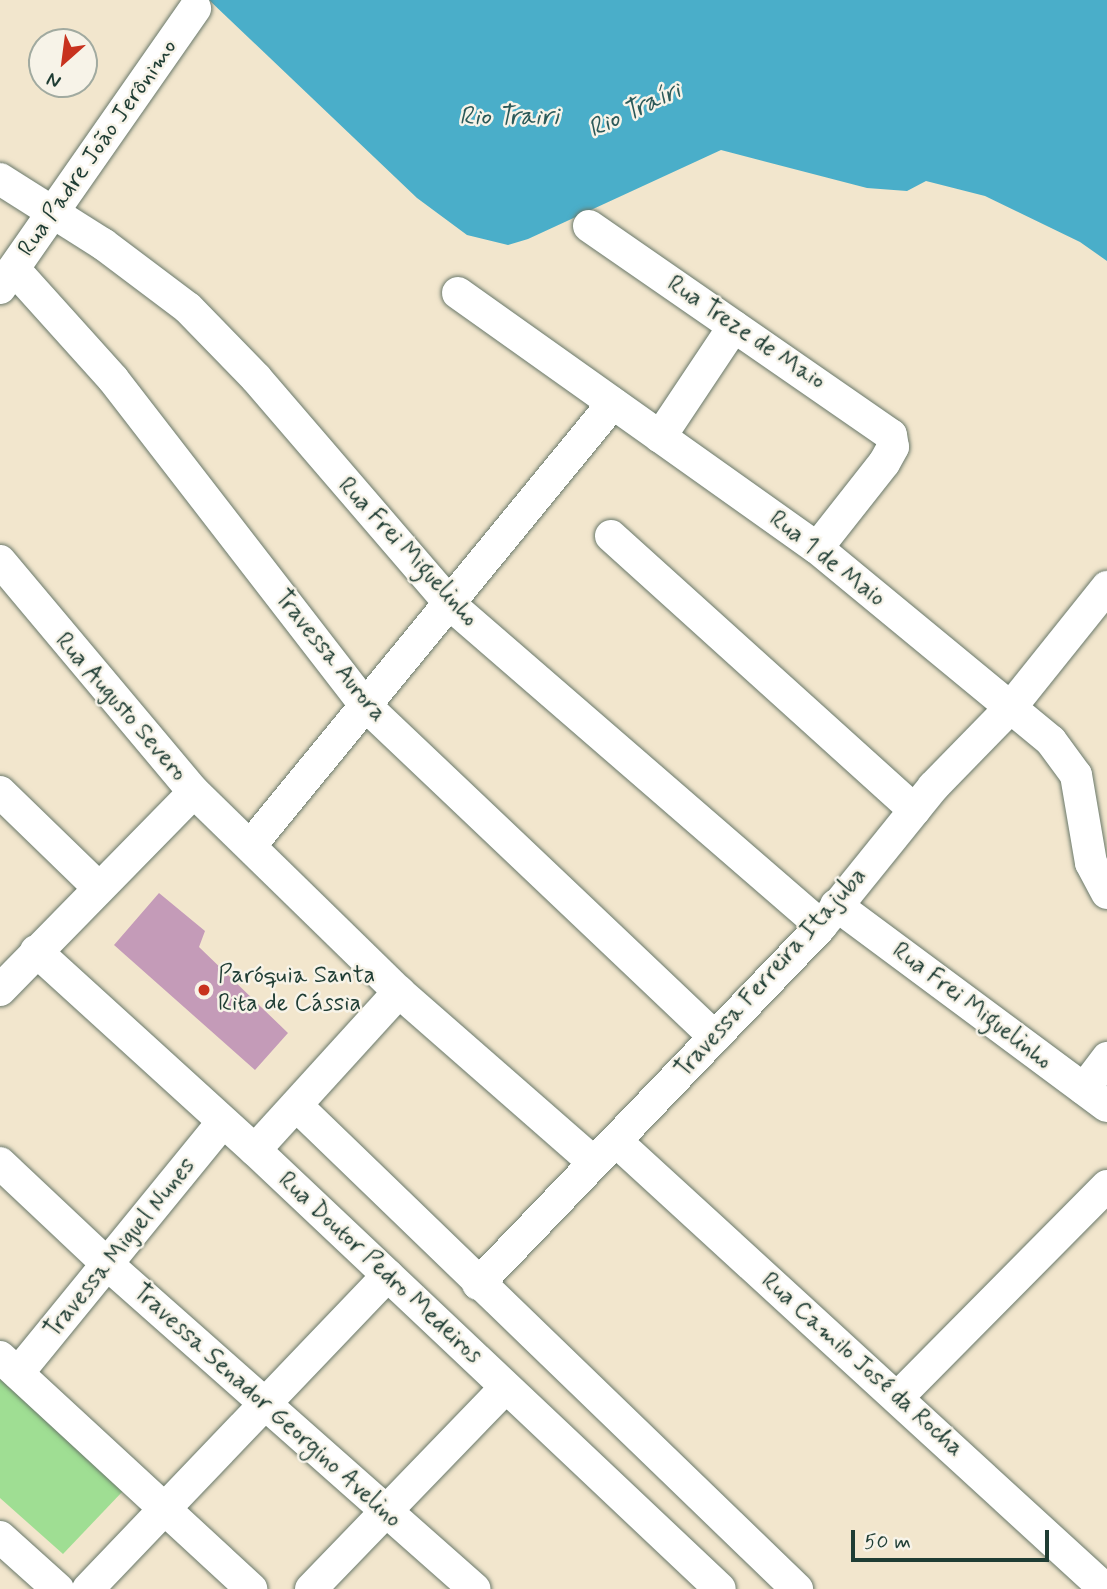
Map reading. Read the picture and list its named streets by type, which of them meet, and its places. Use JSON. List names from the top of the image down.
{
  "streets": {
    "street": [
      "Rua Padre João Jerônimo",
      "Rua Treze de Maio",
      "Rua Frei Miguelinho",
      "Rua 1 de Maio",
      "Travessa Aurora",
      "Rua Augusto Severo",
      "Travessa Ferreira Itajuba",
      "Travessa Miguel Nunes",
      "Rua Doutor Pedro Medeiros",
      "Rua Camilo José da Rocha",
      "Travessa Senador Georgino Avelino"
    ]
  },
  "crossings": [
    ["Rua Padre João Jerônimo", "Rua Frei Miguelinho"],
    ["Rua Padre João Jerônimo", "Travessa Aurora"],
    ["Rua Treze de Maio", "Rua 1 de Maio"],
    ["Rua Frei Miguelinho", "Travessa Ferreira Itajuba"],
    ["Rua 1 de Maio", "Travessa Ferreira Itajuba"],
    ["Travessa Aurora", "Travessa Ferreira Itajuba"],
    ["Rua Augusto Severo", "Travessa Ferreira Itajuba"],
    ["Travessa Ferreira Itajuba", "Rua Camilo José da Rocha"],
    ["Travessa Miguel Nunes", "Rua Doutor Pedro Medeiros"],
    ["Travessa Miguel Nunes", "Travessa Senador Georgino Avelino"]
  ],
  "water": ["Rio Traíri", "Rio Trairi"],
  "places": ["Paróquia Santa Rita de Cássia"],
  "scale_bar": "50 m",
  "north": "bottom left"
}
